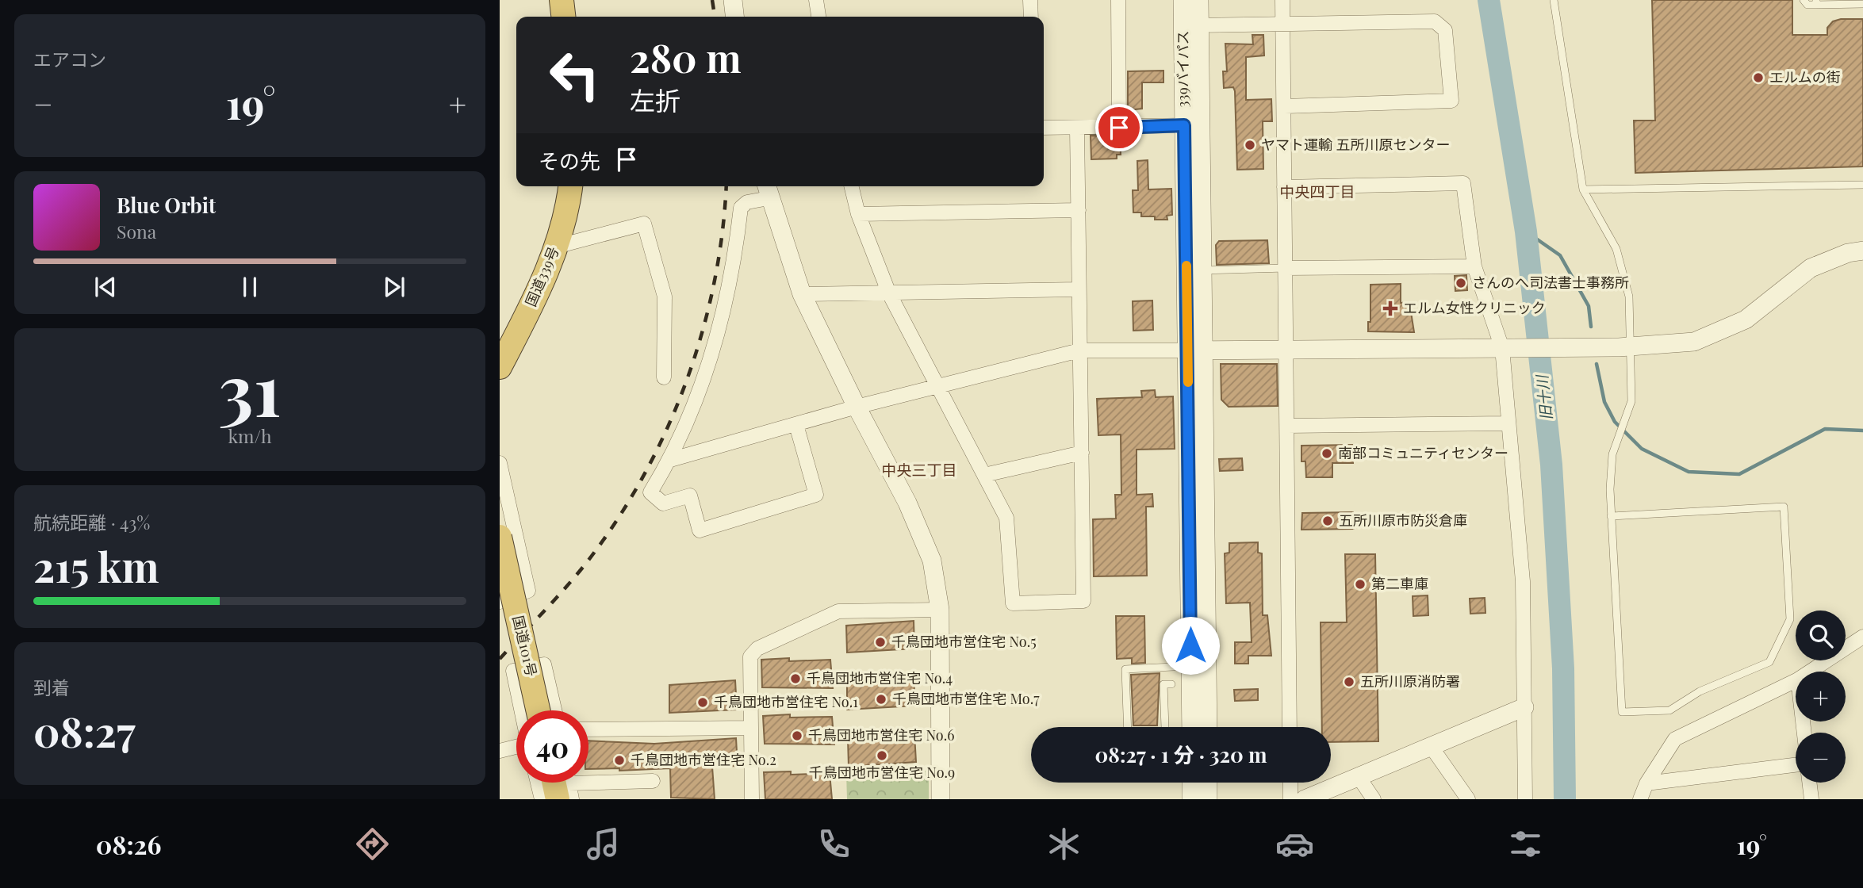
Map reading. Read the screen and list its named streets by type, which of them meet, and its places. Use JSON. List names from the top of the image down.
{
  "streets": {
    "highway": ["国道339号", "国道101号"],
    "street": ["339バイパス"]
  },
  "districts": ["中央四丁目", "中央三丁目"],
  "water": ["旧十川"],
  "places": {
    "other": [
      "エルムの街",
      "ヤマト運輸 五所川原センター",
      "さんのへ司法書士事務所",
      "南部コミュニティセンター",
      "五所川原市防災倉庫",
      "第二車庫",
      "千鳥団地市営住宅 No.5",
      "千鳥団地市営住宅 No.4",
      "五所川原消防署",
      "千鳥団地市営住宅 Mo.7",
      "千鳥団地市営住宅 No.1",
      "千鳥団地市営住宅 No.6",
      "千鳥団地市営住宅 No.9",
      "千鳥団地市営住宅 No.2"
    ],
    "health": ["エルム女性クリニック"]
  },
  "page": {
    "tile": [
      "エアコン",
      ["31", "km/h"],
      ["航続距離 · 43%", "215 km"],
      ["到着", "08:27"]
    ],
    "turn": ["280 m", "左折"],
    "heat": ["−", "19°", "+"],
    "then": "その先",
    "song": ["Blue Orbit", "Sona"],
    "map_buttons": ["+", "−"],
    "limit": "40",
    "trip": "08:27 · 1 分 · 320 m",
    "tabs": ["08:26", "19°"]
  }
}
